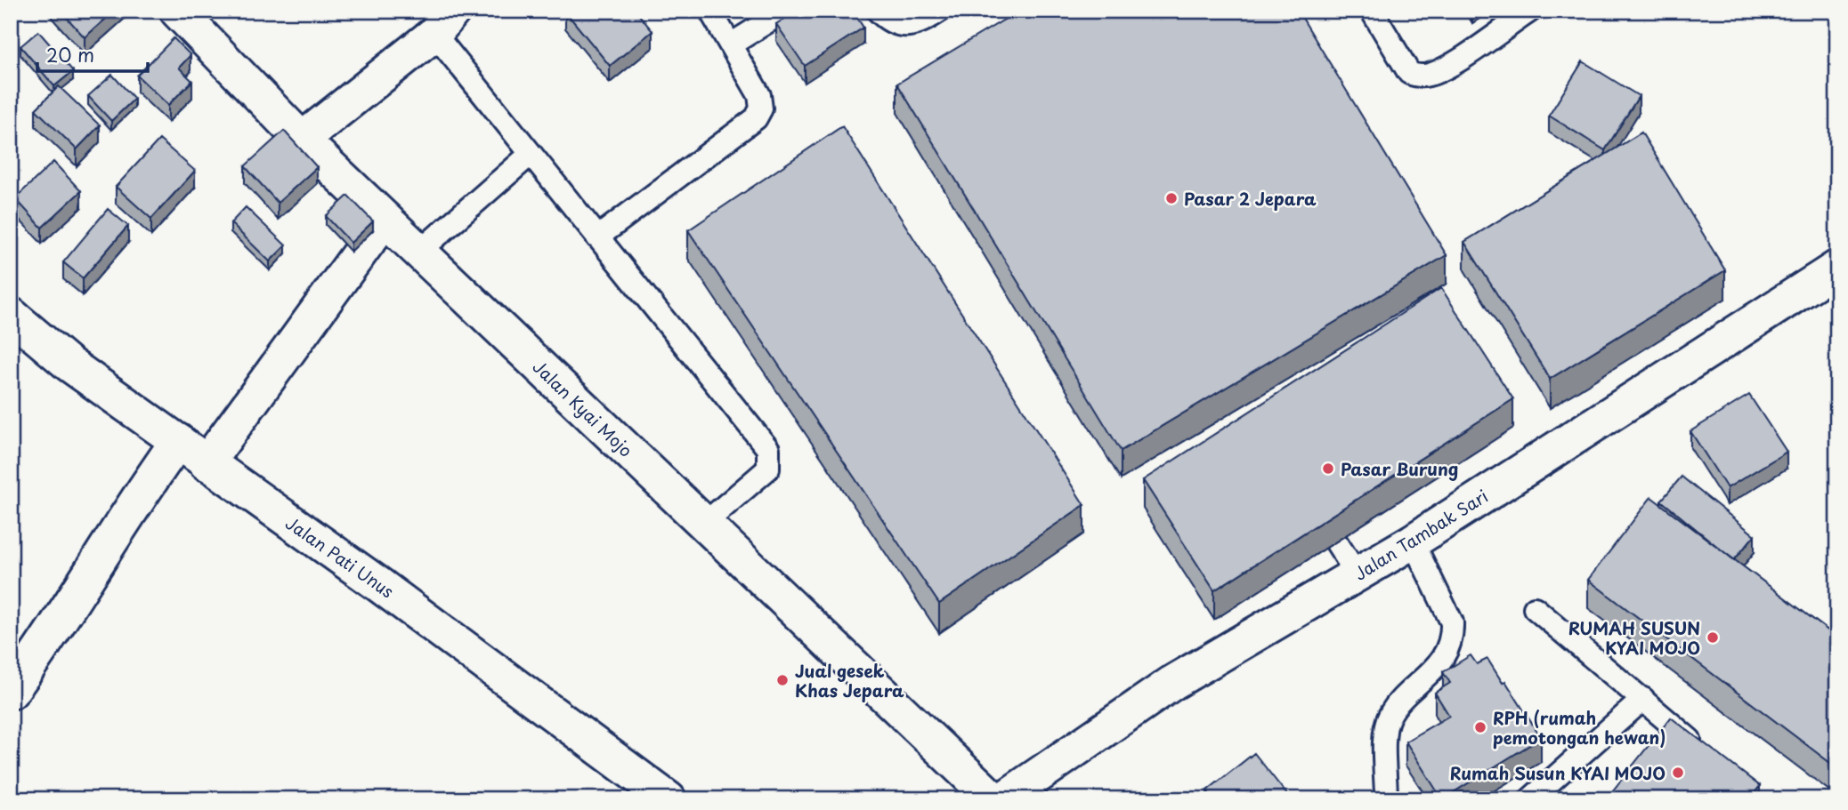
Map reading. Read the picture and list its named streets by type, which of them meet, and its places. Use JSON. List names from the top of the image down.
{
  "streets": {
    "street": ["Jalan Kyai Mojo", "Jalan Tambak Sari", "Jalan Pati Unus"]
  },
  "places": [
    "Pasar 2 Jepara",
    "Pasar Burung",
    "RUMAH SUSUN KYAI MOJO",
    "Jual gesek Khas Jepara",
    "RPH (rumah pemotongan hewan)",
    "Rumah Susun KYAI MOJO"
  ],
  "scale_bar": "20 m"
}
